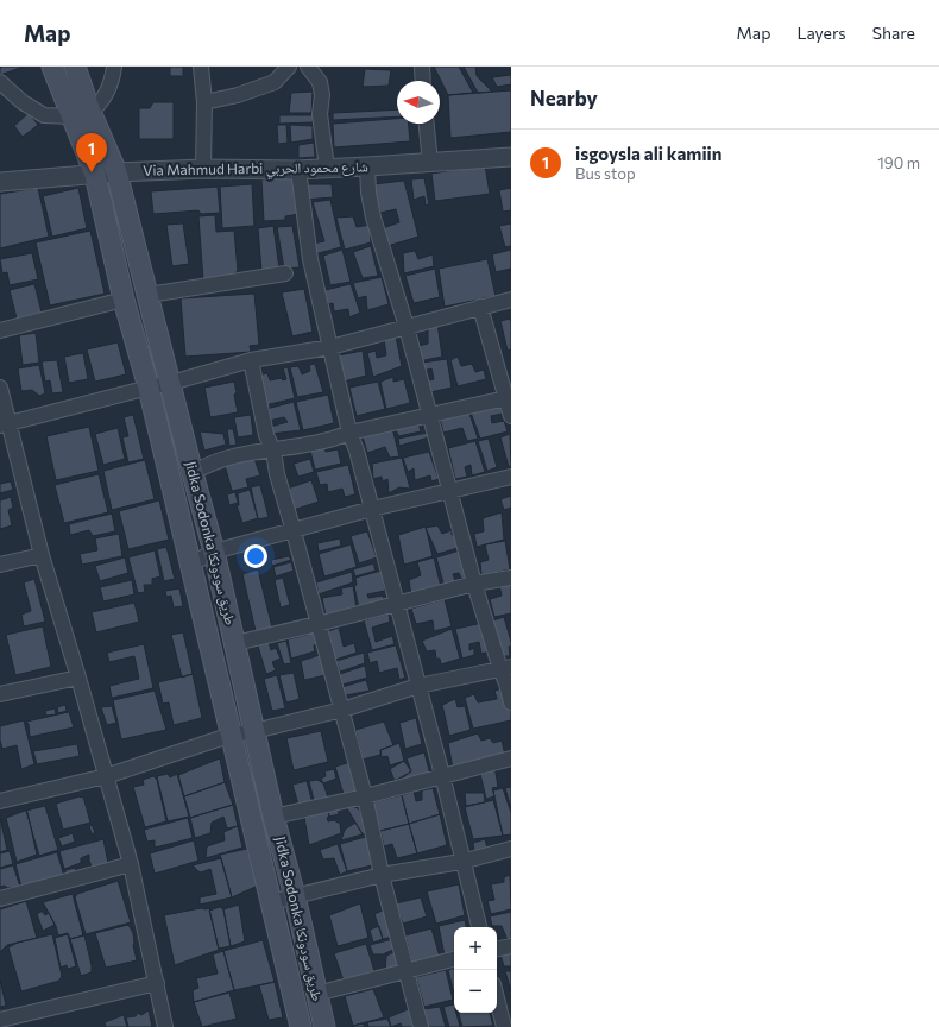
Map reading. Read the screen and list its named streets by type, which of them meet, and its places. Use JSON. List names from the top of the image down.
{
  "streets": {
    "main road": ["Jidka Sodonka طريق سودونكا"],
    "street": ["Via Mahmud Harbi شارع محمود الحربي"]
  },
  "crossings": [
    ["Via Mahmud Harbi شارع محمود الحربي", "Jidka Sodonka طريق سودونكا"]
  ],
  "north": "left",
  "page": {
    "header": "Map",
    "nav": ["Map", "Layers", "Share"],
    "heading": "Nearby",
    "list": [
      {
        "mark": "1",
        "name": "isgoysla ali kamiin",
        "note": "Bus stop",
        "value": "190 m"
      }
    ],
    "pins": "1",
    "map_buttons": ["+", "−"]
  }
}
